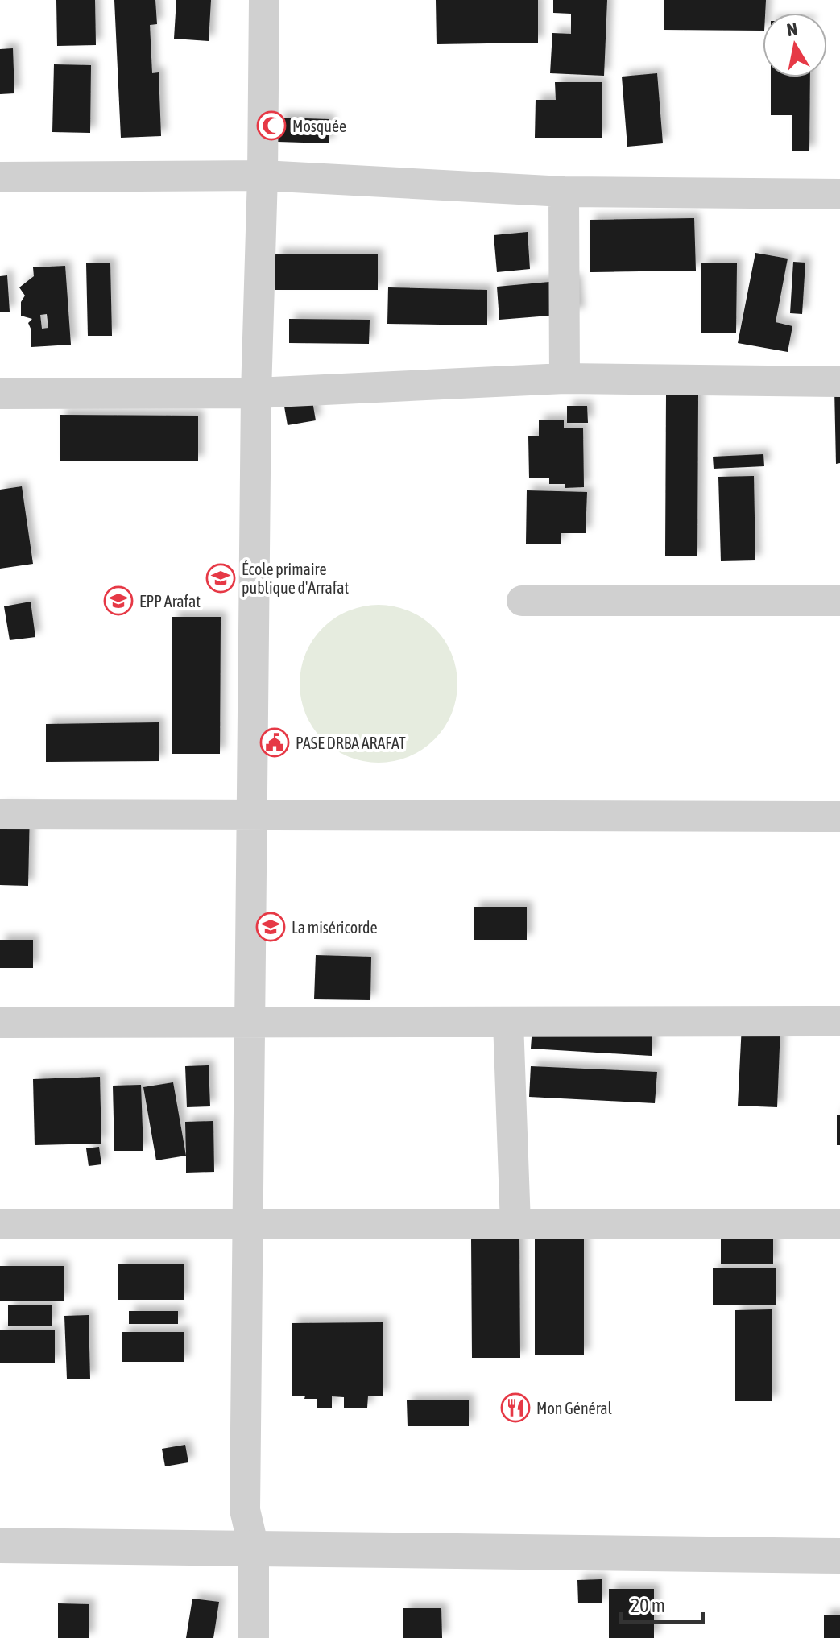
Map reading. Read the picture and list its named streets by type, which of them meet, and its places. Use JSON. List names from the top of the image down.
{
  "places": {
    "mosque": ["Mosquée"],
    "school or university": ["École primaire publique d'Arrafat", "EPP Arafat", "La miséricorde"],
    "public building": ["PASE DRBA ARAFAT"],
    "restaurant": ["Mon Général"]
  },
  "scale_bar": "20 m",
  "north": "top"
}
